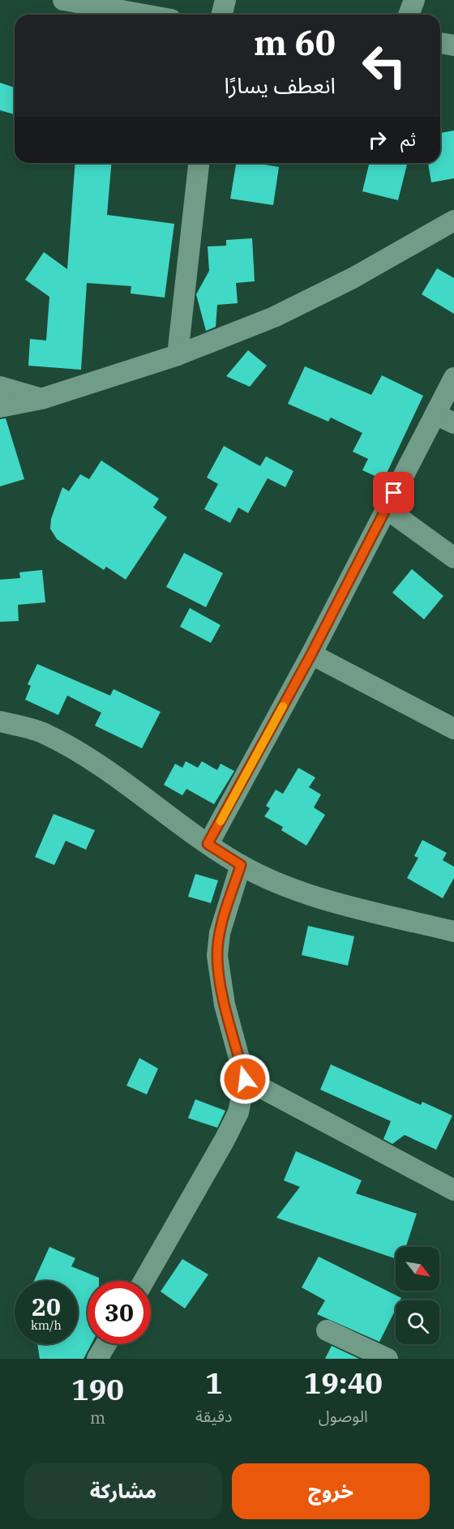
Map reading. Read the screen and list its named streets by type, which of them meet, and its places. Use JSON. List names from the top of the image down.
{
  "north": "bottom right",
  "page": {
    "turn": ["60 m", "انعطف يسارًا"],
    "then": "ثم",
    "speed": "20 km/h",
    "limit": "30",
    "eta": [
      "19:40",
      "الوصول",
      "1",
      "دقيقة",
      "190",
      "m"
    ],
    "buttons": ["خروج", "مشاركة"]
  }
}
